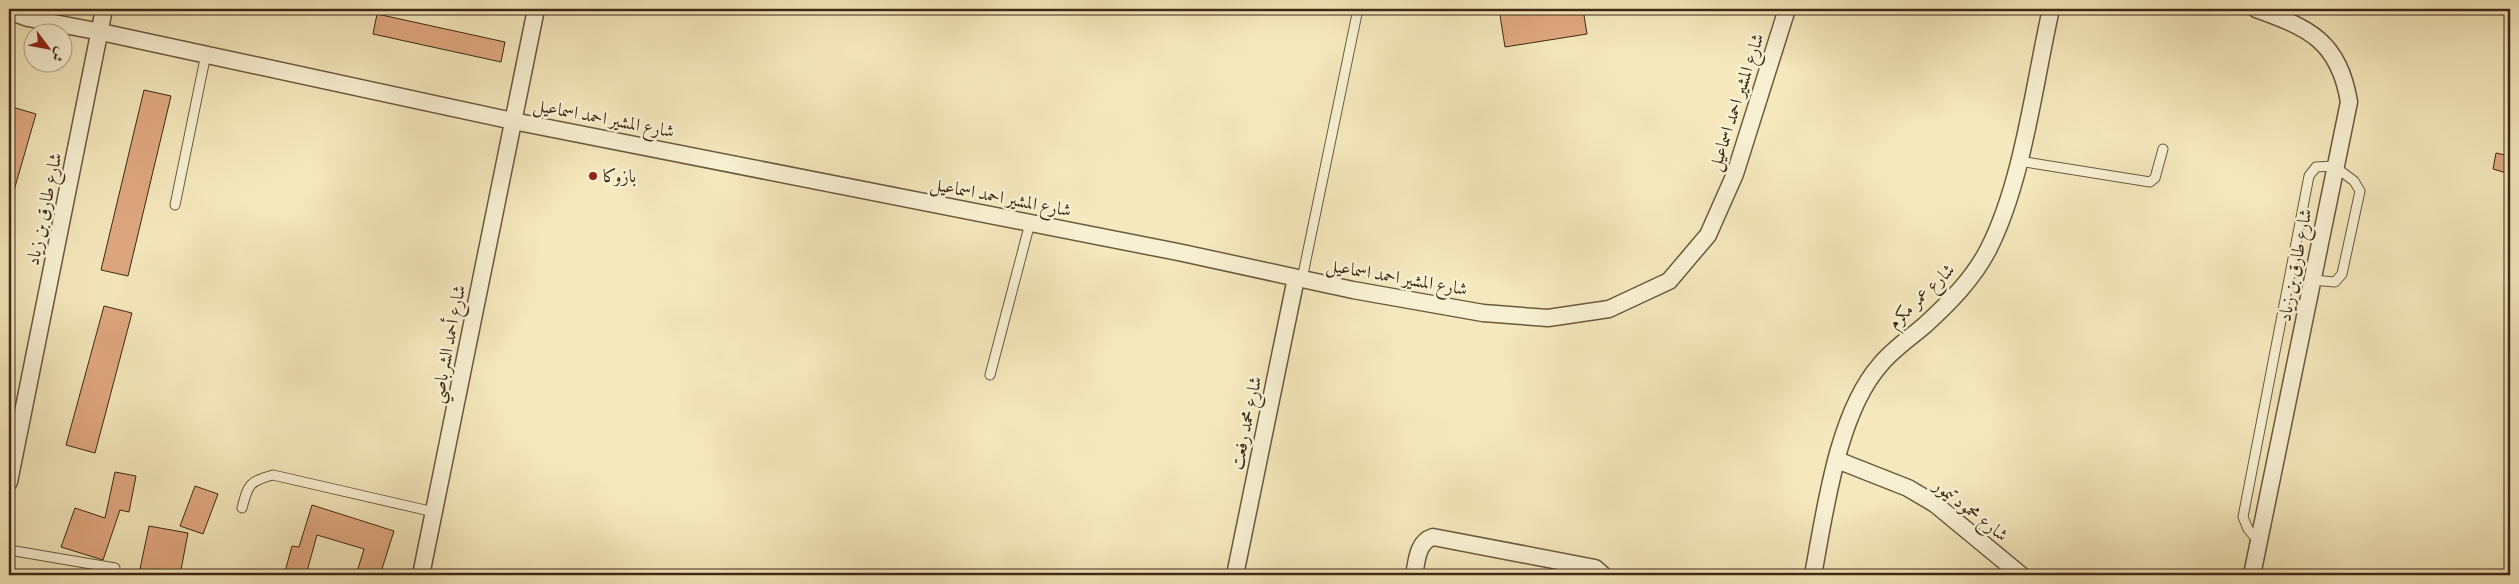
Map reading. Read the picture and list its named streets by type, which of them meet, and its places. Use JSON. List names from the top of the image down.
{
  "streets": {
    "street": [
      "شارع المشير احمد اسماعيل",
      "شارع طارق بن زياد",
      "شارع عمر مكرم",
      "شارع أحمد الشرباصي",
      "شارع محمد رفعت",
      "شارع محمود تيمور"
    ]
  },
  "crossings": [
    ["شارع المشير احمد اسماعيل", "شارع طارق بن زياد"],
    ["شارع المشير احمد اسماعيل", "شارع أحمد الشرباصي"],
    ["شارع المشير احمد اسماعيل", "شارع محمد رفعت"],
    ["شارع عمر مكرم", "شارع محمود تيمور"]
  ],
  "places": ["بازوكا"],
  "north": "bottom right"
}
